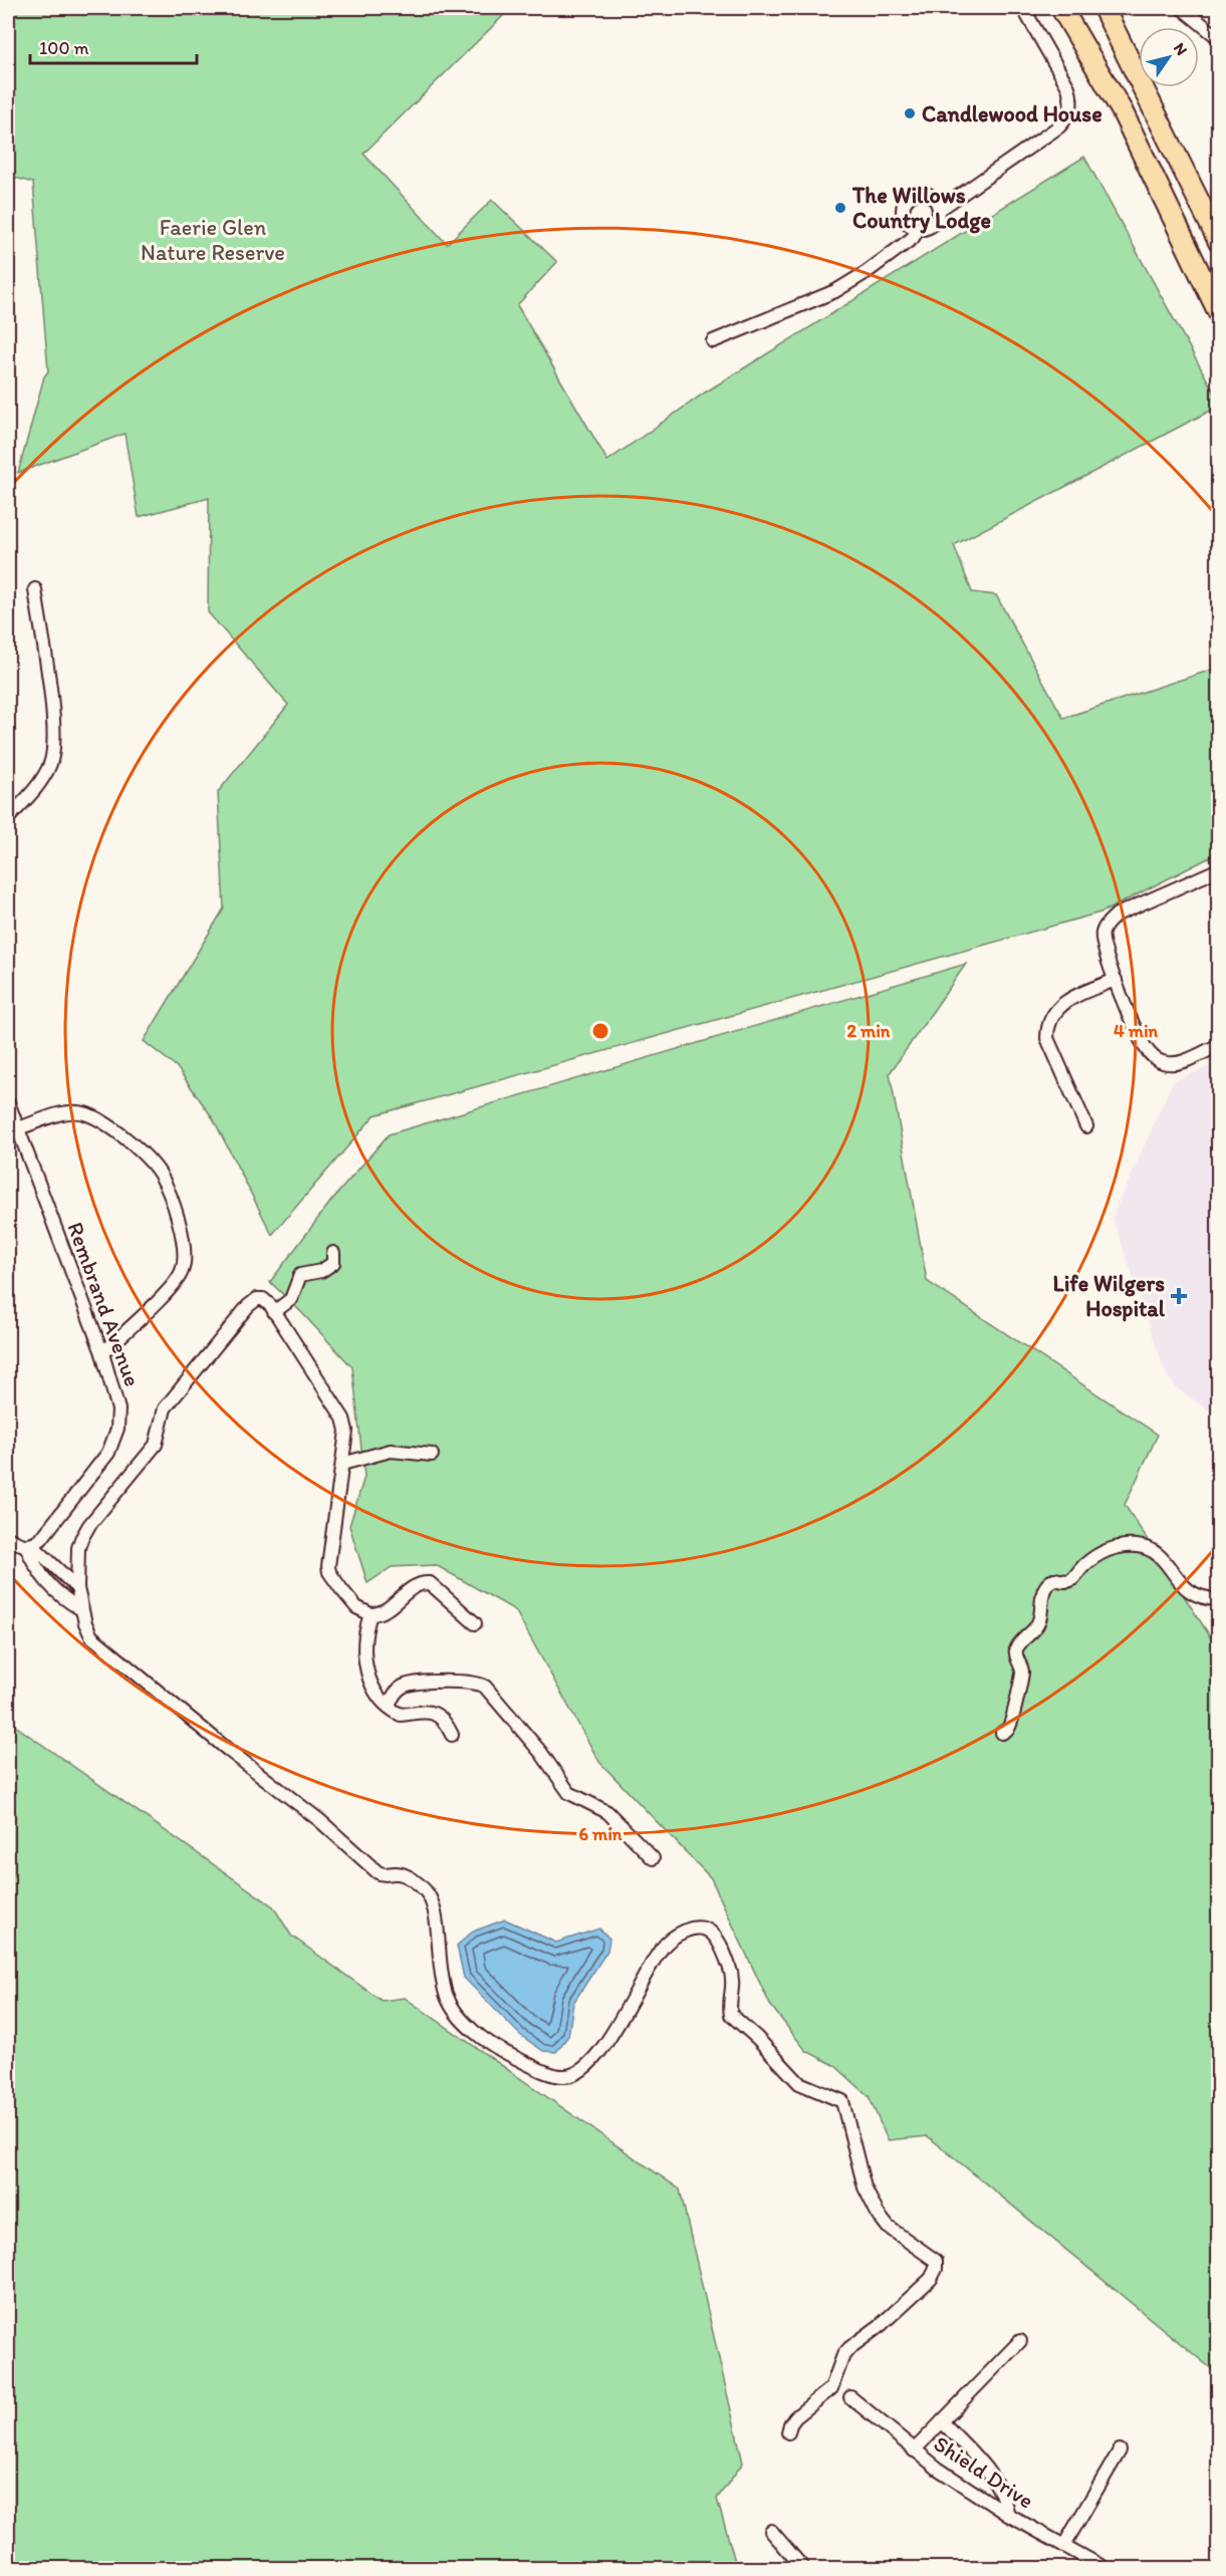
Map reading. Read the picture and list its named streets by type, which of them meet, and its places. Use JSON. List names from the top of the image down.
{
  "streets": {
    "street": ["Rembrand Avenue", "Shield Drive"]
  },
  "parks": ["Faerie Glen Nature Reserve"],
  "places": {
    "other": ["Candlewood House", "The Willows Country Lodge"],
    "health": ["Life Wilgers Hospital"]
  },
  "scale_bar": "100 m",
  "north": "top right",
  "rings": ["2 min", "4 min", "6 min"]
}
